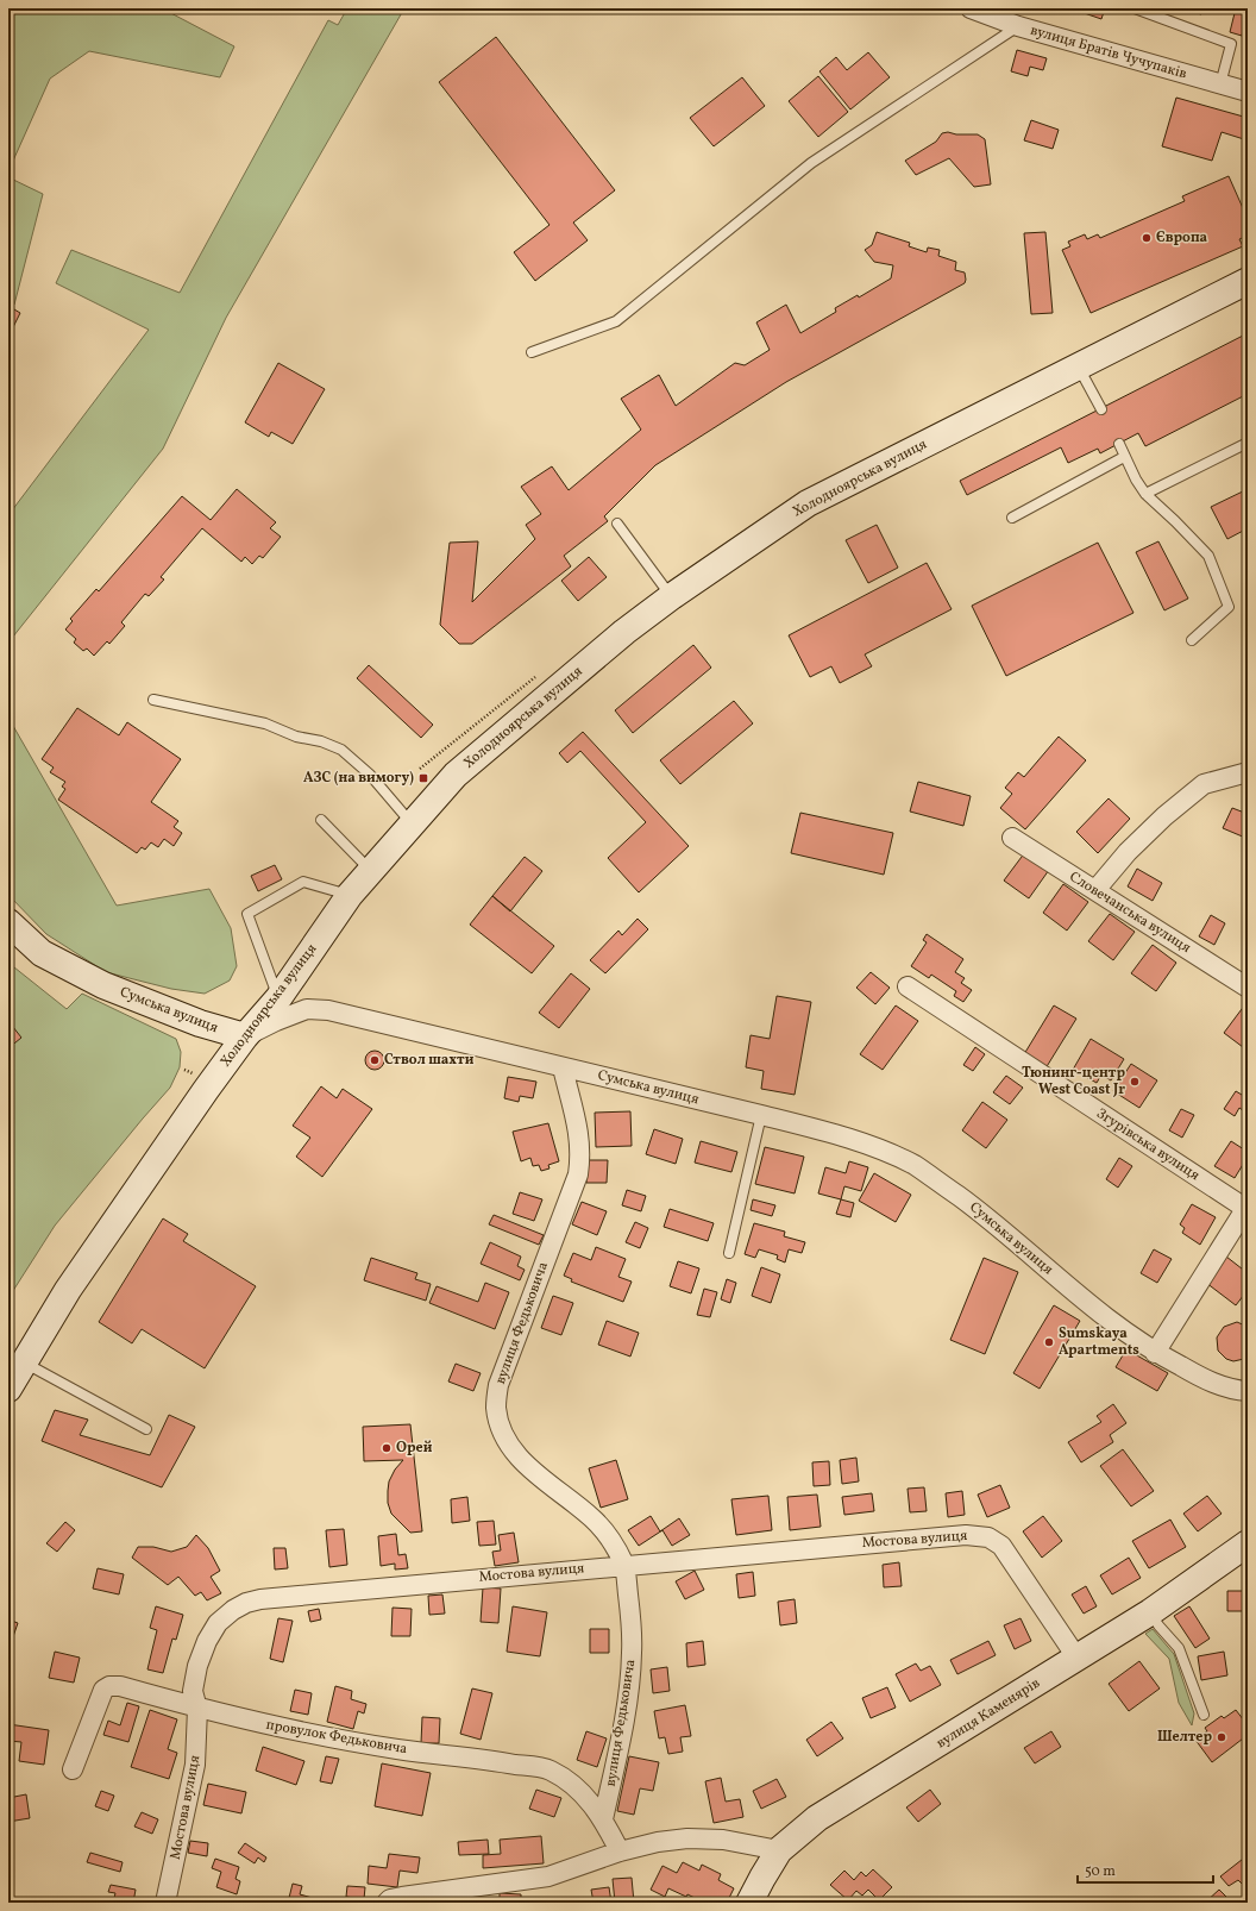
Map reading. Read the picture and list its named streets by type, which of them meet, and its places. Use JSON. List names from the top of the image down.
{
  "streets": {
    "main road": ["Холодноярська вулиця", "Сумська вулиця", "вулиця Каменярів"],
    "street": [
      "вулиця Братів Чучупаків",
      "Словечанська вулиця",
      "Згурівська вулиця",
      "вулиця Федьковича",
      "Мостова вулиця",
      "провулок Федьковича"
    ]
  },
  "crossings": [
    ["Холодноярська вулиця", "Сумська вулиця"],
    ["Сумська вулиця", "вулиця Федьковича"],
    ["вулиця Федьковича", "Мостова вулиця"],
    ["вулиця Федьковича", "провулок Федьковича"],
    ["Мостова вулиця", "вулиця Каменярів"],
    ["Мостова вулиця", "провулок Федьковича"]
  ],
  "places": {
    "other": [
      "Європа",
      "Ствол шахти",
      "Тюнинг-центр West Coast Jr",
      "Sumskaya Apartments",
      "Орей",
      "Шелтер"
    ],
    "transit": ["АЗС (на вимогу)"]
  },
  "scale_bar": "50 m"
}
